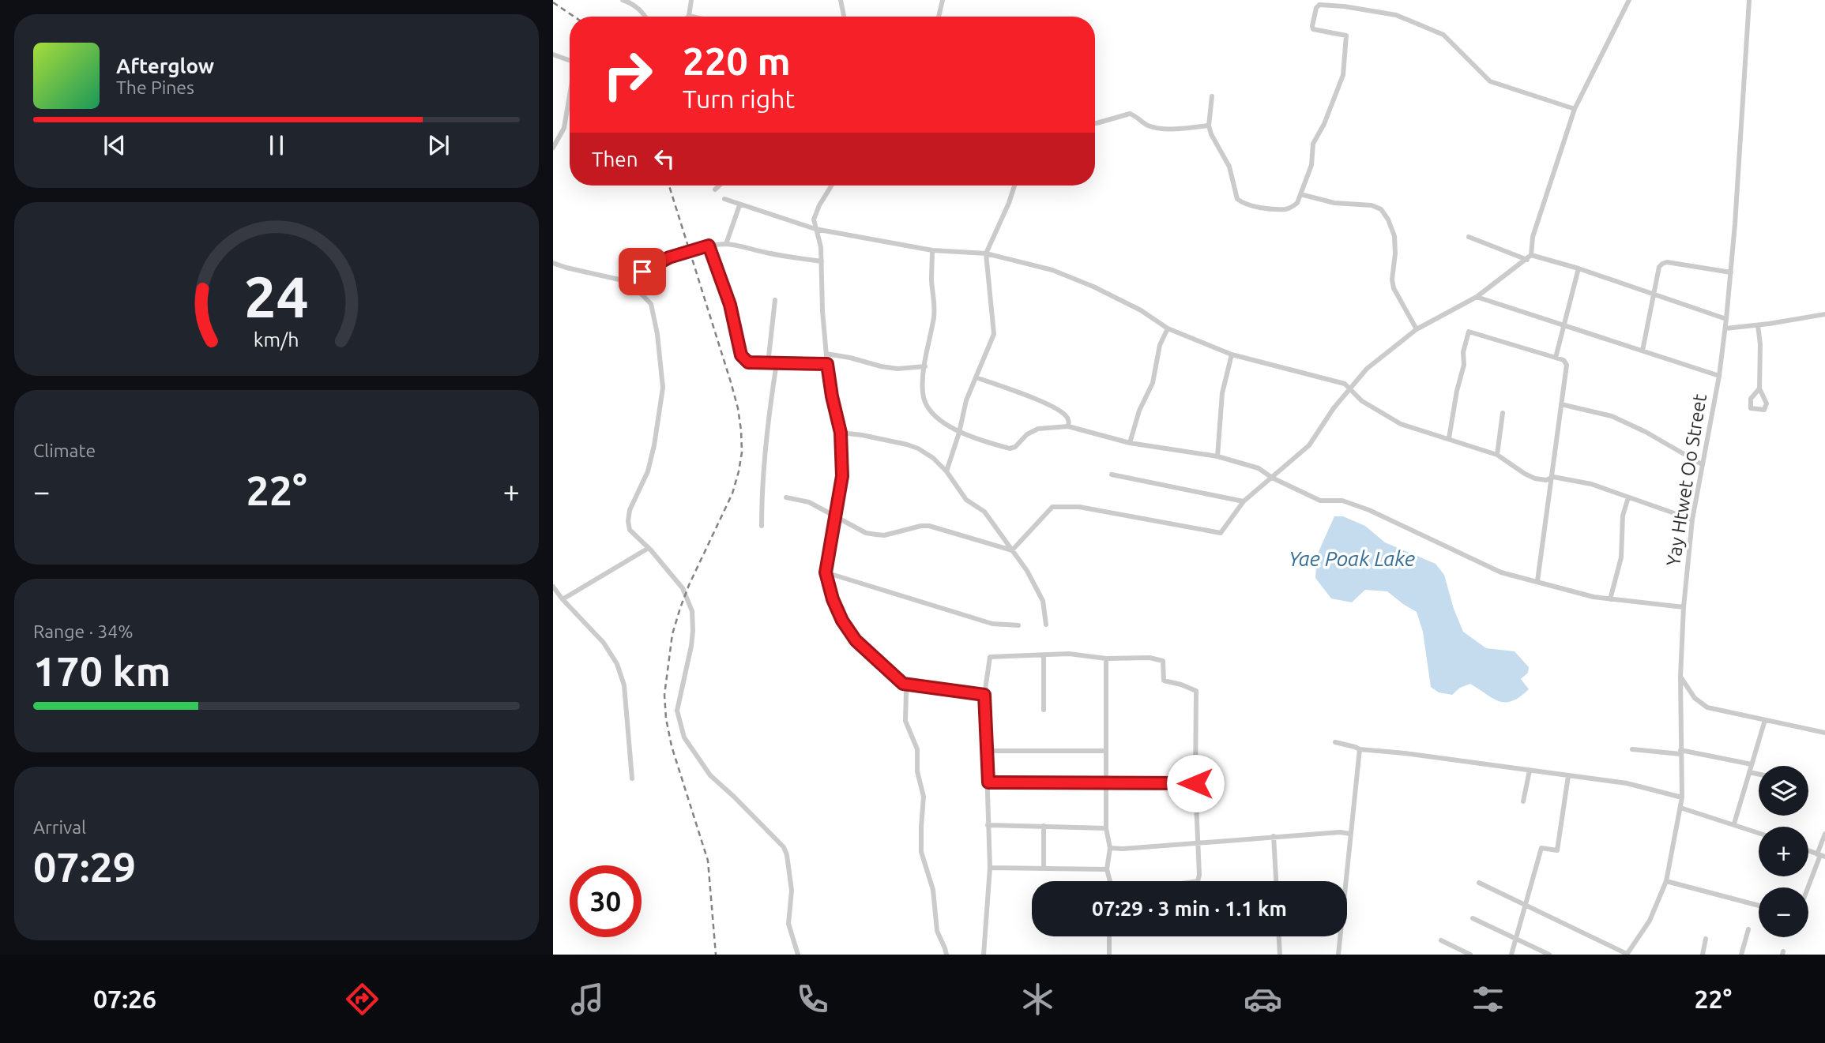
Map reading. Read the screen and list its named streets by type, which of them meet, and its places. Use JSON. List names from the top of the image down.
{
  "streets": {
    "street": ["Yay Htwet Oo Street"]
  },
  "water": ["Yae Poak Lake"],
  "page": {
    "turn": ["220 m", "Turn right"],
    "song": ["Afterglow", "The Pines"],
    "then": "Then",
    "tile": [
      "Climate",
      ["Range · 34%", "170 km"],
      ["Arrival", "07:29"]
    ],
    "heat": ["−", "22°", "+"],
    "map_buttons": ["+", "−"],
    "limit": "30",
    "trip": "07:29 · 3 min · 1.1 km",
    "tabs": ["07:26", "22°"],
    "gauge": ["24", "km/h"]
  }
}
